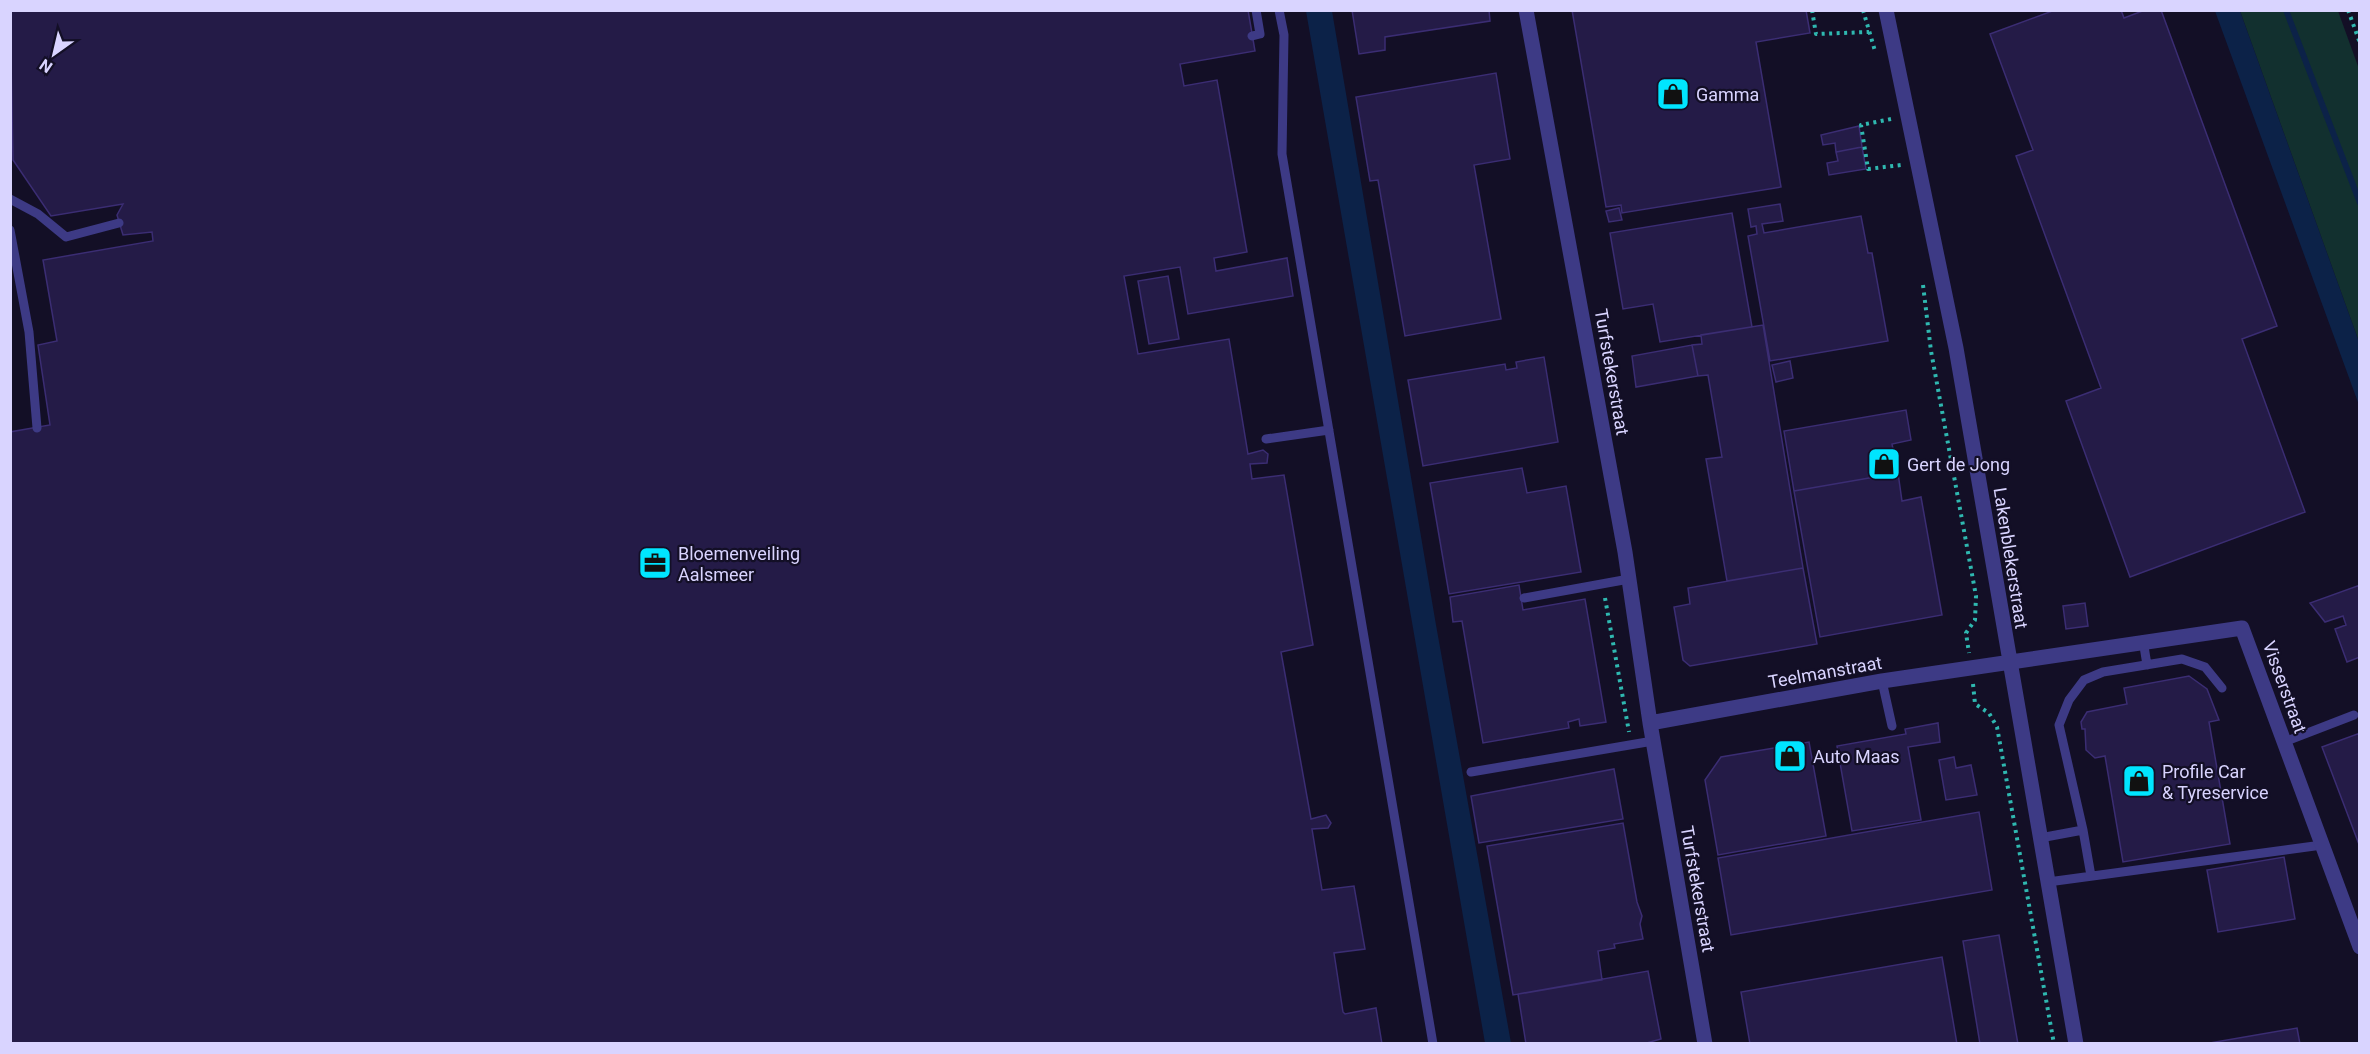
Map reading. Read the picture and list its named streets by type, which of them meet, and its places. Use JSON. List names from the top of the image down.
{
  "streets": {
    "street": [
      "Turfstekerstraat",
      "Lakenblekerstraat",
      "Teelmanstraat",
      "Visserstraat"
    ]
  },
  "crossings": [
    ["Turfstekerstraat", "Teelmanstraat"],
    ["Lakenblekerstraat", "Teelmanstraat"],
    ["Lakenblekerstraat", "Visserstraat"],
    ["Teelmanstraat", "Visserstraat"]
  ],
  "places": {
    "shop": [
      "Gamma",
      "Gert de Jong",
      "Auto Maas",
      "Profile Car & Tyreservice"
    ],
    "office": ["Bloemenveiling Aalsmeer"]
  },
  "north": "bottom left"
}
